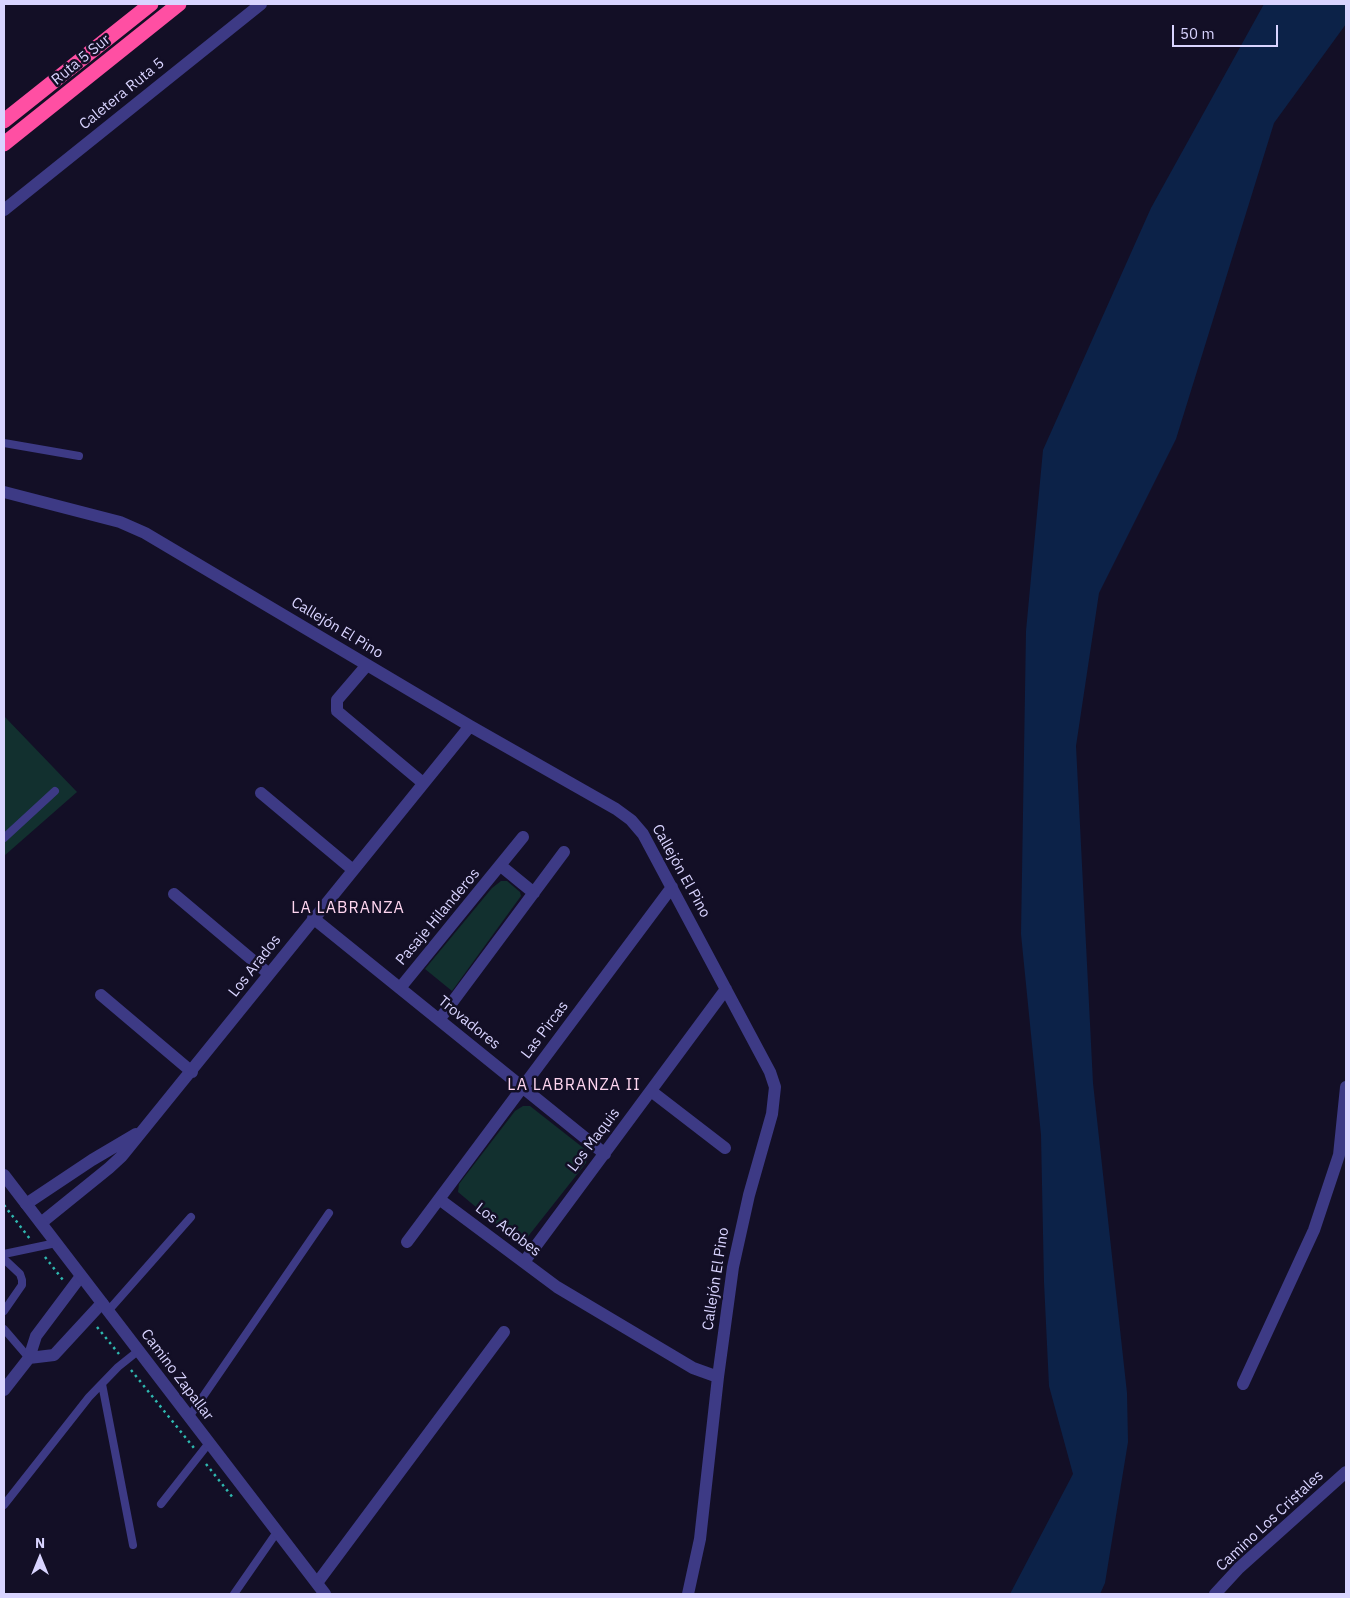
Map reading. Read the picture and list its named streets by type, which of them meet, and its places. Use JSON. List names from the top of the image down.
{
  "streets": {
    "highway": ["Ruta 5 Sur"],
    "street": [
      "Caletera Ruta 5",
      "Callejón El Pino",
      "Pasaje Hilanderos",
      "Los Arados",
      "Trovadores",
      "Las Pircas",
      "Los Maquis",
      "Los Adobes",
      "Camino Zapallar",
      "Camino Los Cristales"
    ]
  },
  "crossings": [
    ["Callejón El Pino", "Los Arados"],
    ["Callejón El Pino", "Las Pircas"],
    ["Callejón El Pino", "Los Maquis"],
    ["Callejón El Pino", "Los Adobes"],
    ["Pasaje Hilanderos", "Trovadores"],
    ["Los Arados", "Trovadores"],
    ["Los Arados", "Camino Zapallar"],
    ["Trovadores", "Las Pircas"],
    ["Trovadores", "Los Maquis"],
    ["Las Pircas", "Los Adobes"],
    ["Los Maquis", "Los Adobes"]
  ],
  "districts": ["LA LABRANZA", "LA LABRANZA II"],
  "scale_bar": "50 m",
  "north": "top"
}
